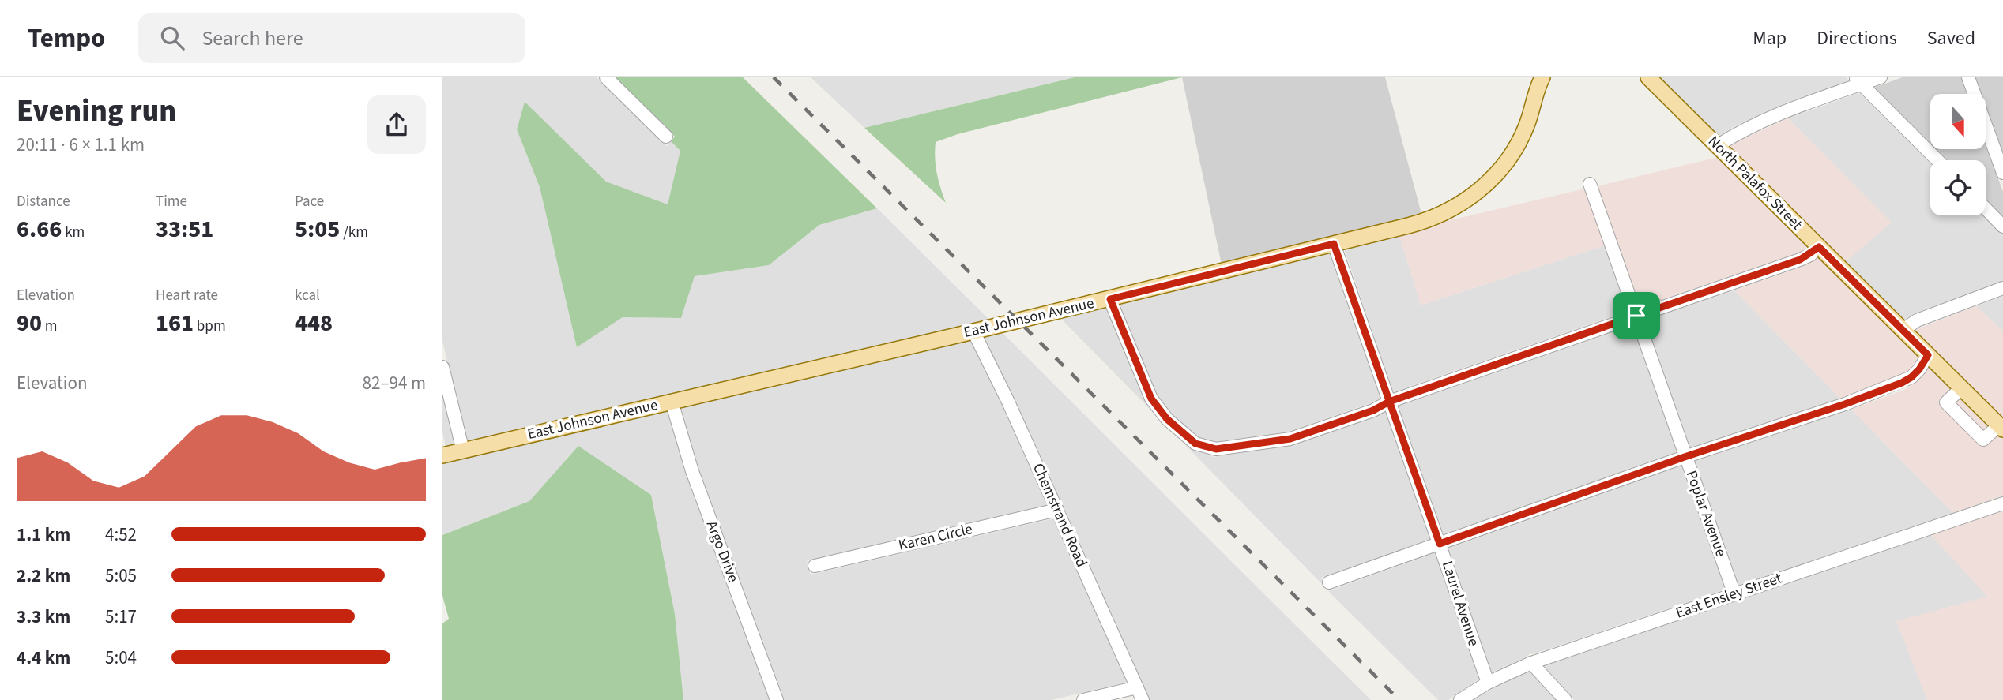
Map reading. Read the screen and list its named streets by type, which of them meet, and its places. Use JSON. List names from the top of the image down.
{
  "streets": {
    "main road": ["North Palafox Street", "East Johnson Avenue"],
    "street": [
      "Poplar Avenue",
      "Chemstrand Road",
      "Karen Circle",
      "Argo Drive",
      "East Ensley Street",
      "Laurel Avenue"
    ]
  },
  "crossings": [
    ["East Johnson Avenue", "Chemstrand Road"],
    ["East Johnson Avenue", "Argo Drive"],
    ["East Johnson Avenue", "Laurel Avenue"],
    ["Poplar Avenue", "East Ensley Street"],
    ["Chemstrand Road", "Karen Circle"],
    ["East Ensley Street", "Laurel Avenue"]
  ],
  "north": "bottom",
  "page": {
    "header": "Tempo",
    "search": "Search here",
    "nav": ["Map", "Directions", "Saved"],
    "heading": ["Evening run", "20:11 · 6 × 1.1 km"],
    "stats": [
      ["Distance", "6.66 km"],
      ["Time", "33:51"],
      ["Pace", "5:05 /km"],
      ["Elevation", "90 m"],
      ["Heart rate", "161 bpm"],
      ["kcal", "448"]
    ],
    "chart": ["Elevation", "82–94 m"],
    "list": [
      {
        "name": "1.1 km",
        "note": "4:52"
      },
      {
        "name": "2.2 km",
        "note": "5:05"
      },
      {
        "name": "3.3 km",
        "note": "5:17"
      },
      {
        "name": "4.4 km",
        "note": "5:04"
      }
    ]
  }
}
